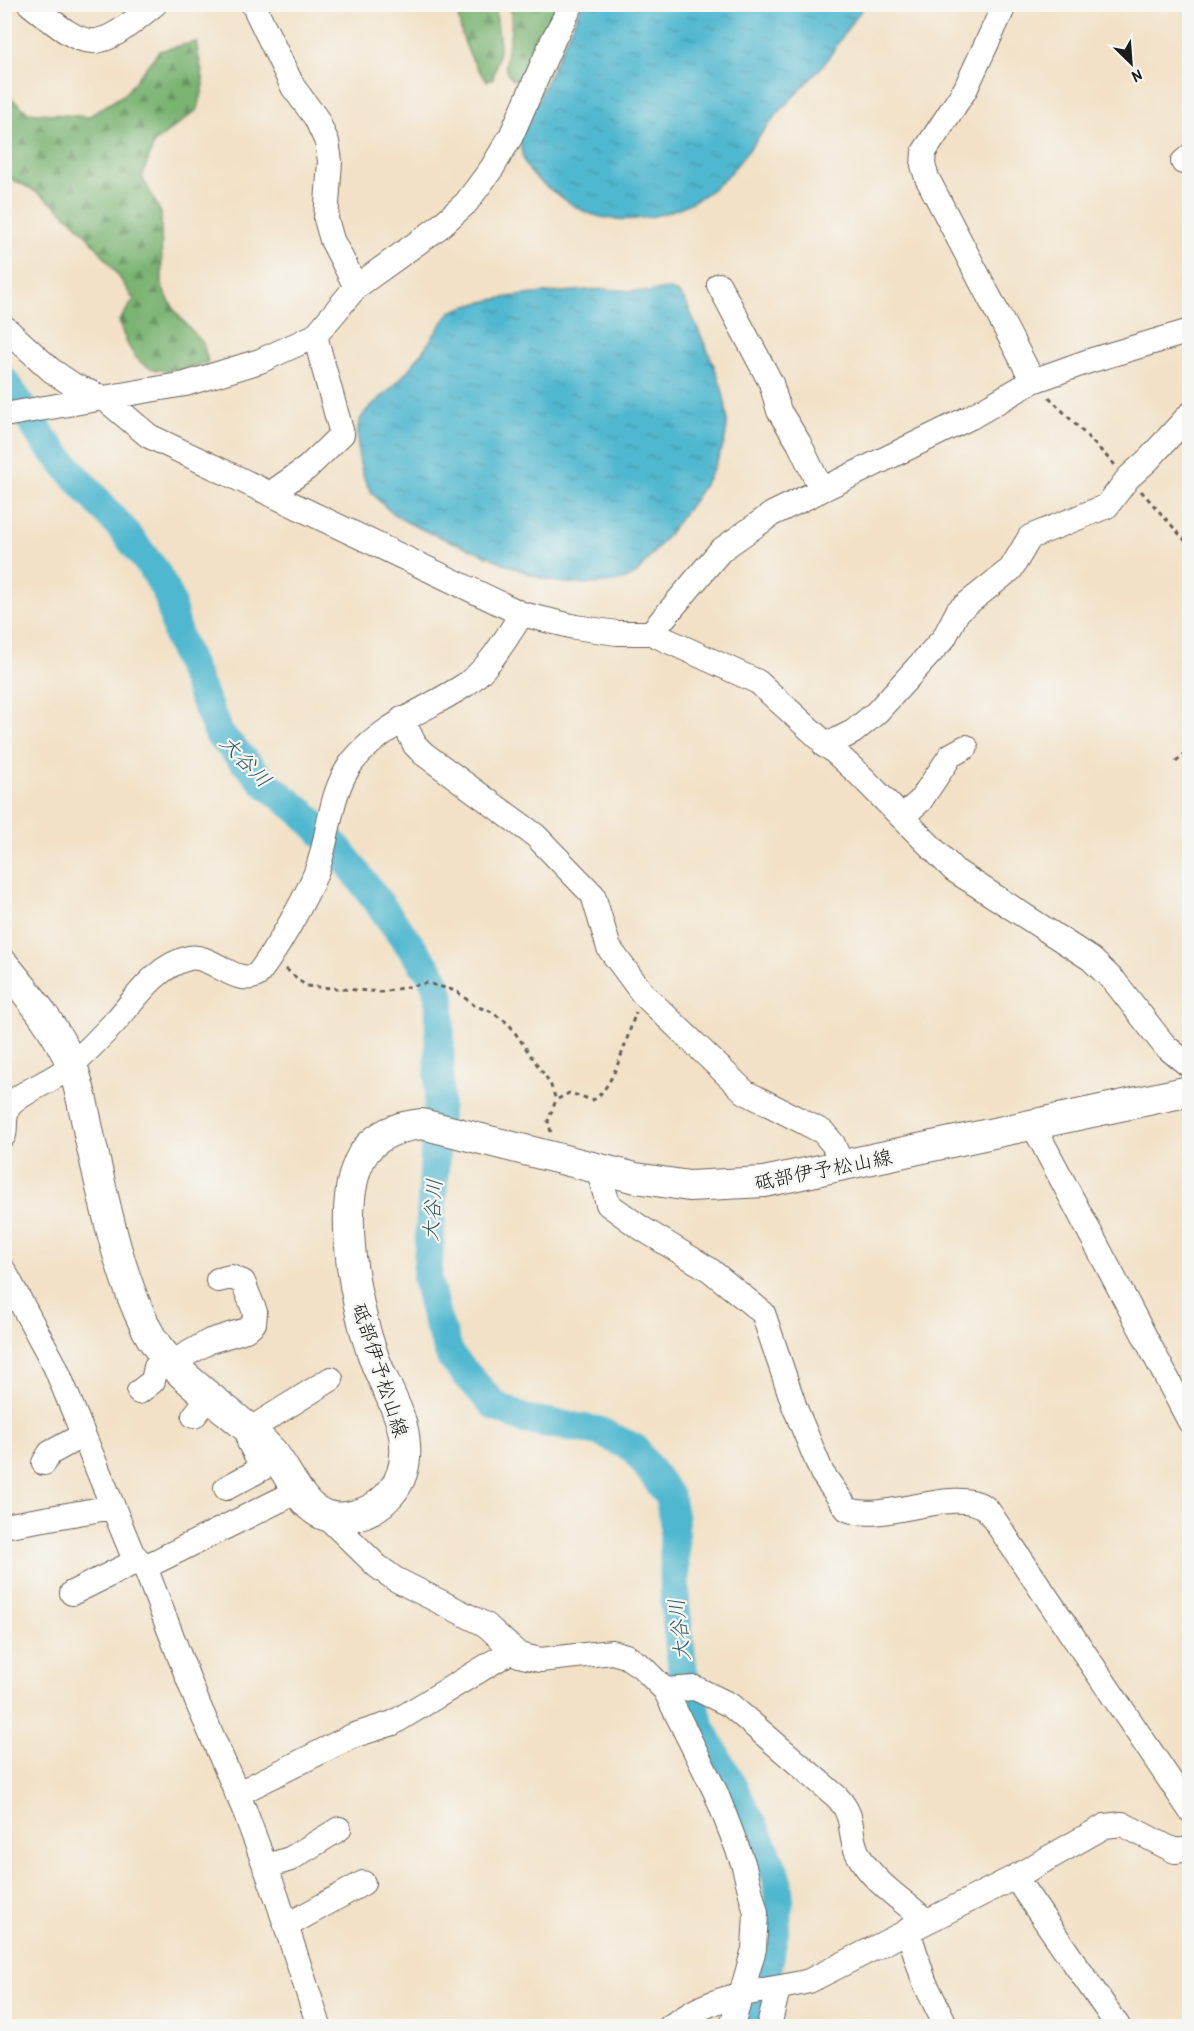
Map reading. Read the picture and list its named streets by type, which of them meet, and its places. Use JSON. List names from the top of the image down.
{
  "streets": {
    "main road": ["砥部伊予松山線"]
  },
  "water": ["大谷川"],
  "north": "bottom right"
}
